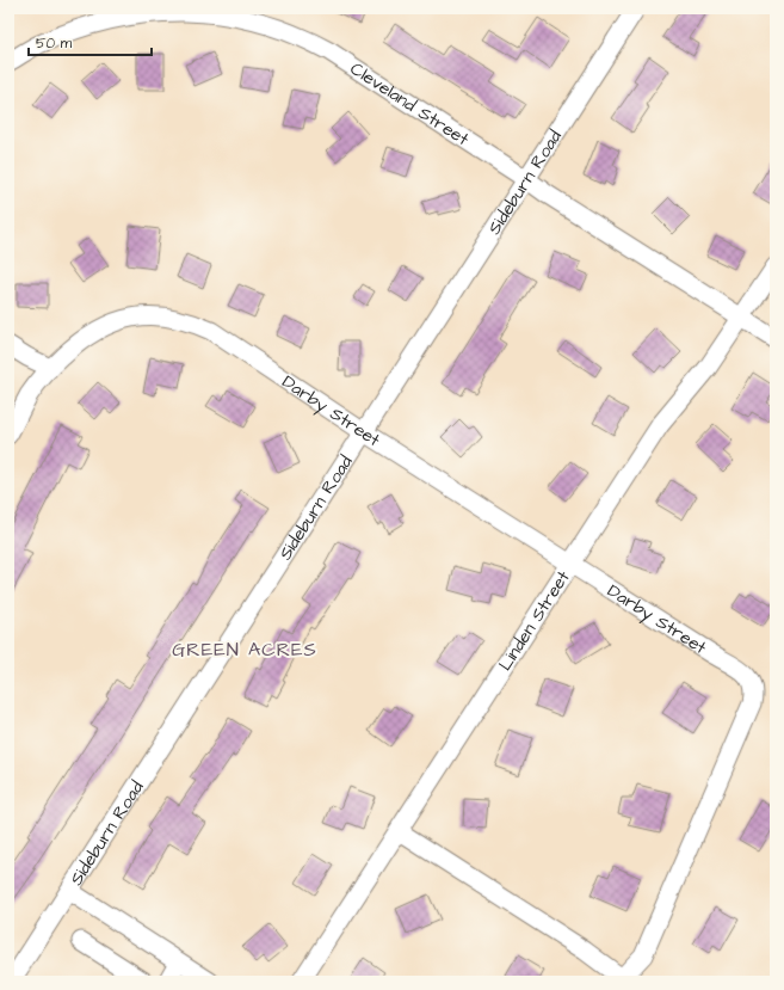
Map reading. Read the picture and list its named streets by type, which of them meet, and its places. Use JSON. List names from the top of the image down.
{
  "streets": {
    "street": [
      "Cleveland Street",
      "Sideburn Road",
      "Darby Street",
      "Linden Street"
    ]
  },
  "crossings": [
    ["Cleveland Street", "Sideburn Road"],
    ["Cleveland Street", "Linden Street"],
    ["Sideburn Road", "Darby Street"],
    ["Darby Street", "Linden Street"]
  ],
  "districts": ["GREEN ACRES"],
  "scale_bar": "50 m"
}
